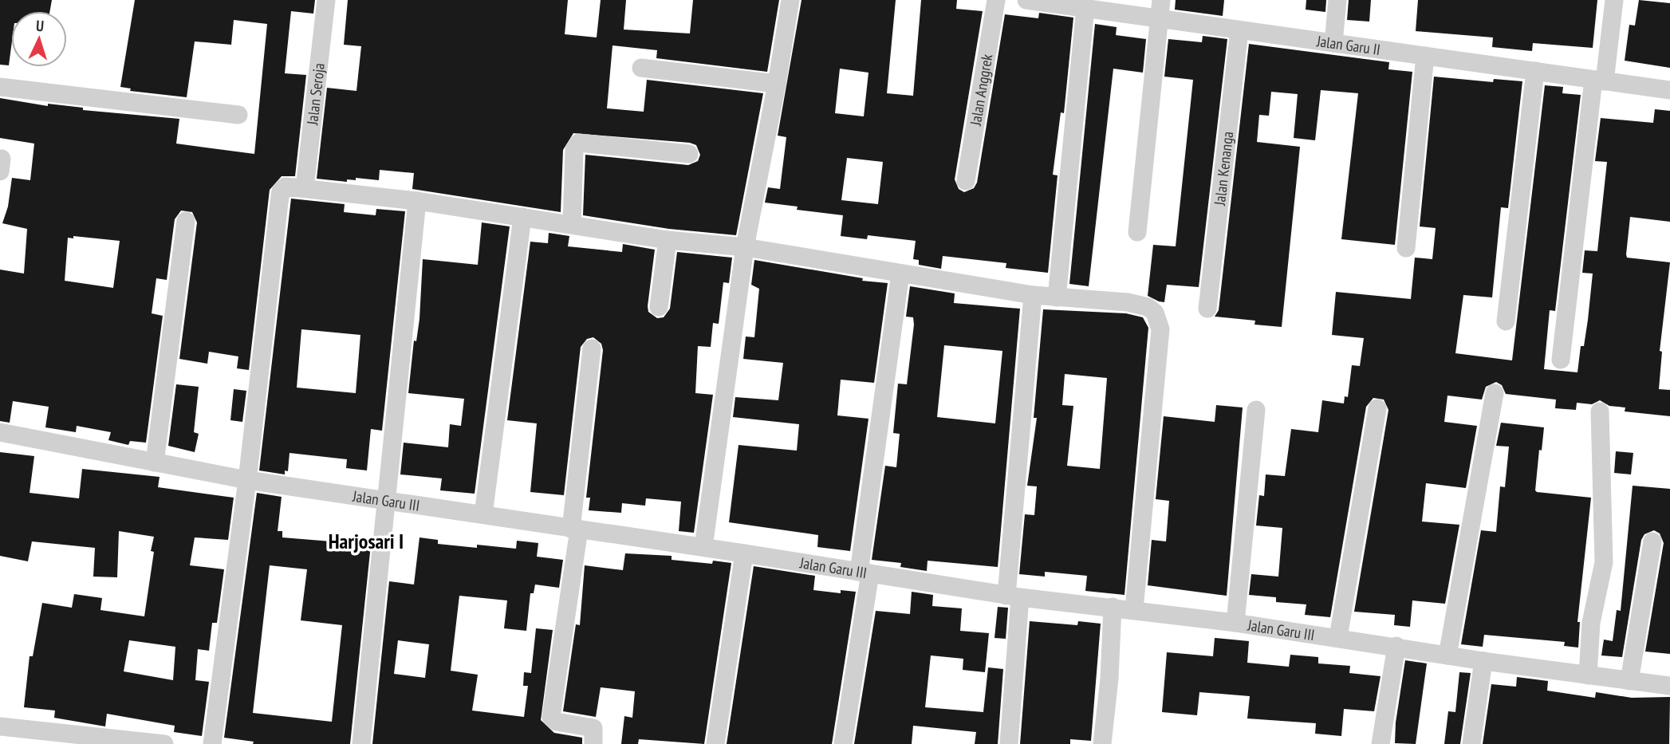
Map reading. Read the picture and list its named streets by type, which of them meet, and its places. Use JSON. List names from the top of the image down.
{
  "streets": {
    "street": [
      "Jalan Garu II",
      "Jalan Anggrek",
      "Jalan Seroja",
      "Jalan Kenanga",
      "Jalan Garu III"
    ]
  },
  "crossings": [
    ["Jalan Garu II", "Jalan Kenanga"]
  ],
  "districts": ["Harjosari I"],
  "north": "top"
}
